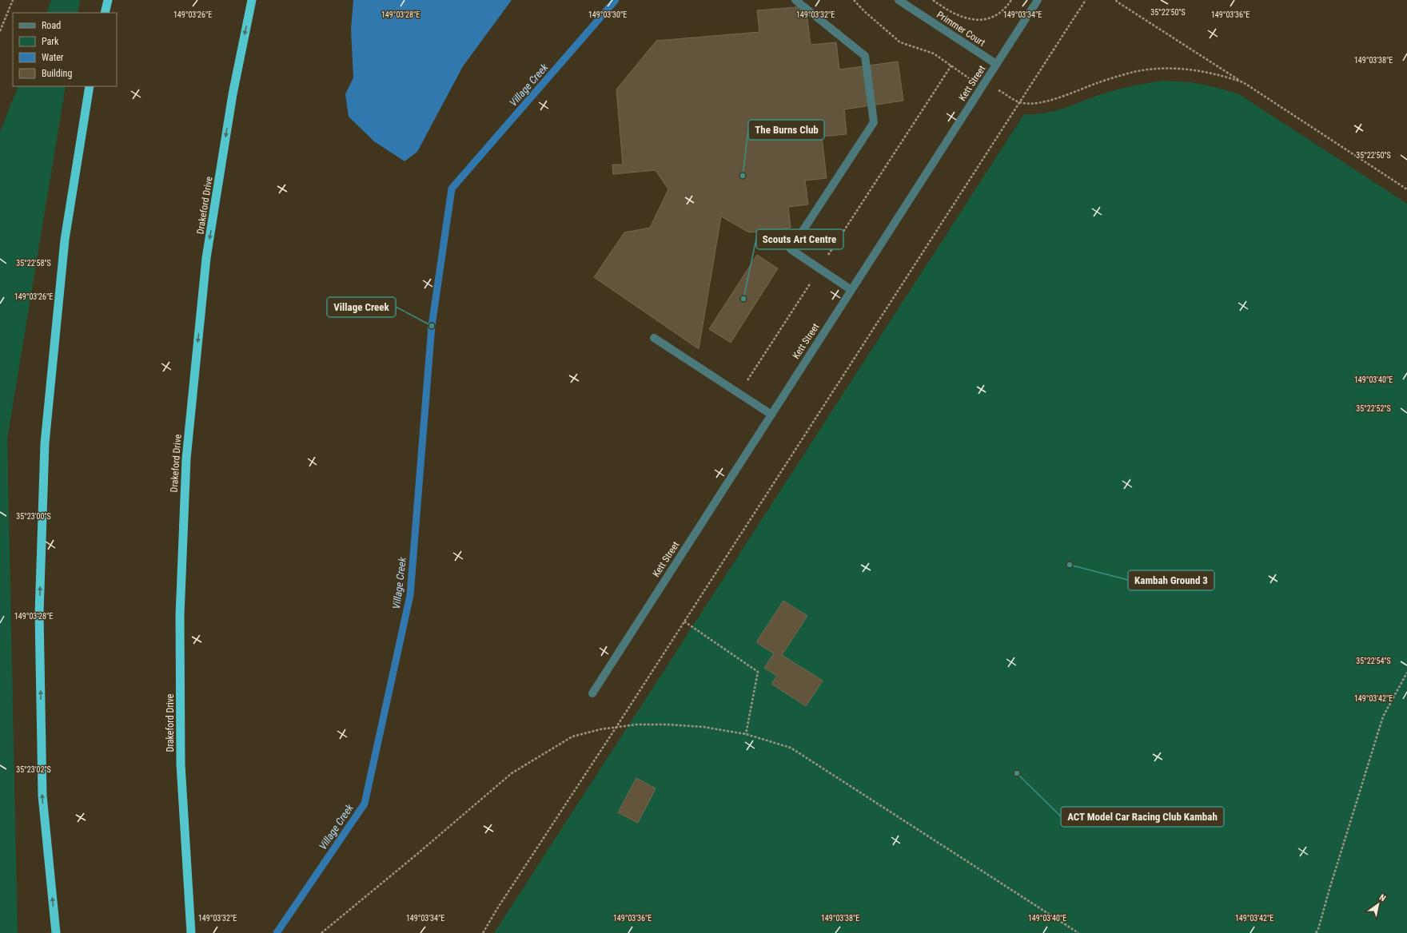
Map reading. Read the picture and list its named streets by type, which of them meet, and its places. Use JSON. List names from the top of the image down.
{
  "streets": {
    "highway": ["Drakeford Drive"],
    "street": ["Primmer Court", "Kett Street"]
  },
  "crossings": [
    ["Primmer Court", "Kett Street"]
  ],
  "one_way": ["Drakeford Drive"],
  "water": ["Village Creek"],
  "places": [
    "The Burns Club",
    "Scouts Art Centre",
    "Village Creek",
    "Kambah Ground 3",
    "ACT Model Car Racing Club Kambah"
  ],
  "legend": [
    "Road",
    "Park",
    "Water",
    "Building"
  ],
  "north": "top right",
  "coordinates": [
    "35°22'50\"S",
    "149°03'30\"E",
    "149°03'34\"E",
    "149°03'26\"E",
    "149°03'28\"E",
    "149°03'32\"E",
    "149°03'36\"E",
    "149°03'38\"E",
    "35°22'58\"S",
    "149°03'40\"E",
    "35°22'52\"S",
    "35°23'00\"S",
    "35°22'54\"S",
    "149°03'42\"E",
    "35°23'02\"S"
  ]
}
